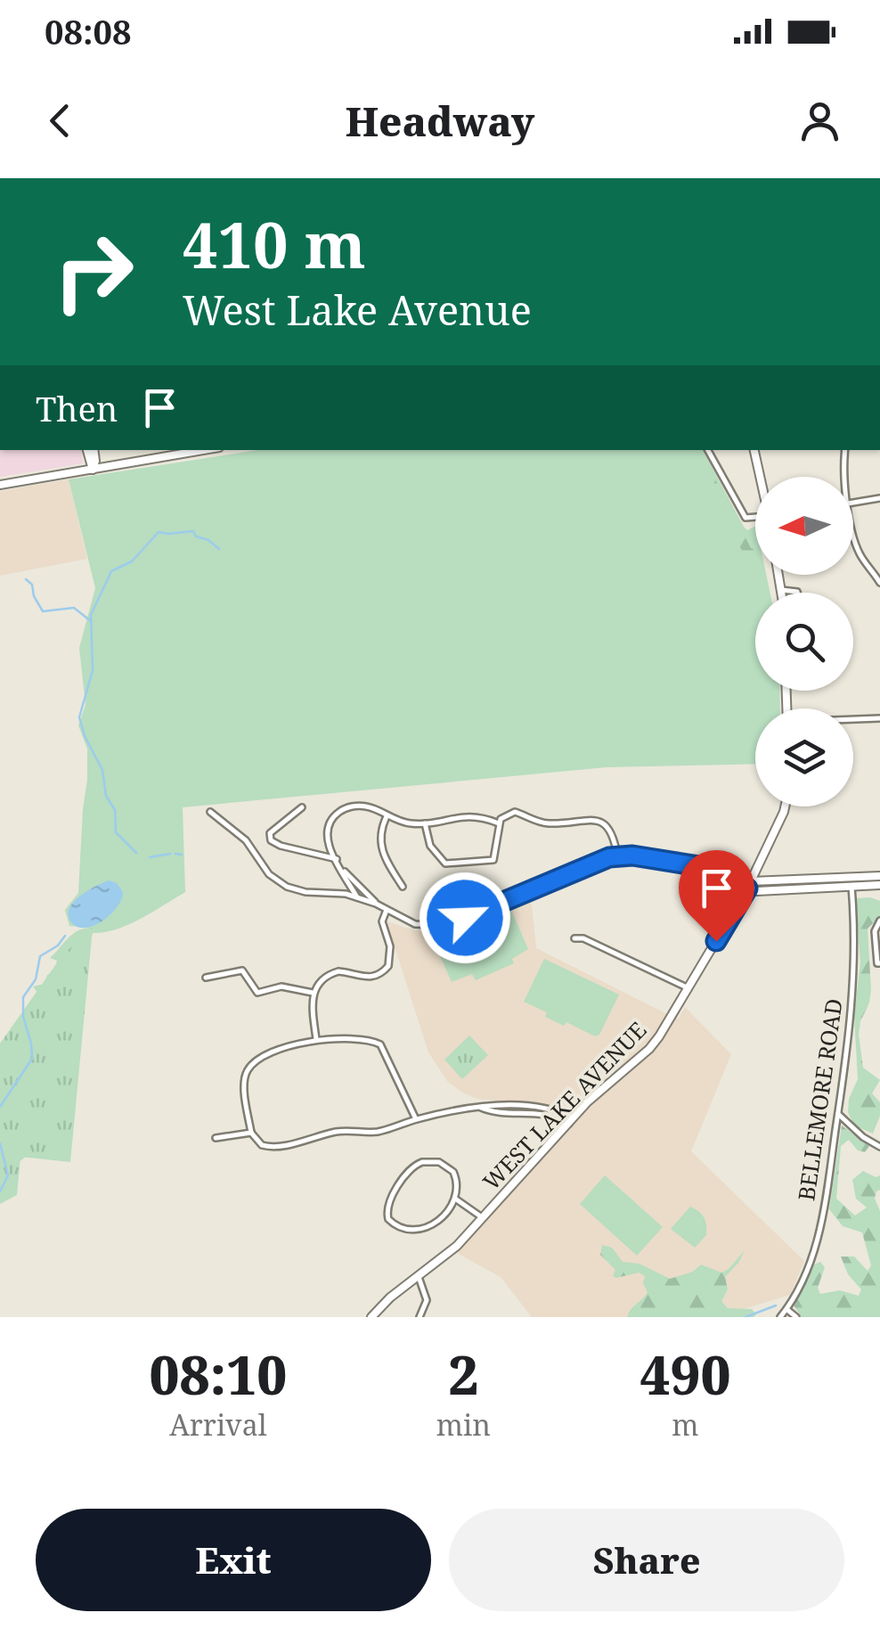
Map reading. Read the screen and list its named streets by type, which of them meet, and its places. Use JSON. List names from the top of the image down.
{
  "streets": {
    "street": ["BELLEMORE ROAD", "WEST LAKE AVENUE"]
  },
  "north": "left",
  "page": {
    "status": "08:08",
    "header": "Headway",
    "turn": ["410 m", "West Lake Avenue"],
    "then": "Then",
    "eta": [
      "08:10",
      "Arrival",
      "2",
      "min",
      "490",
      "m"
    ],
    "buttons": ["Exit", "Share"]
  }
}
